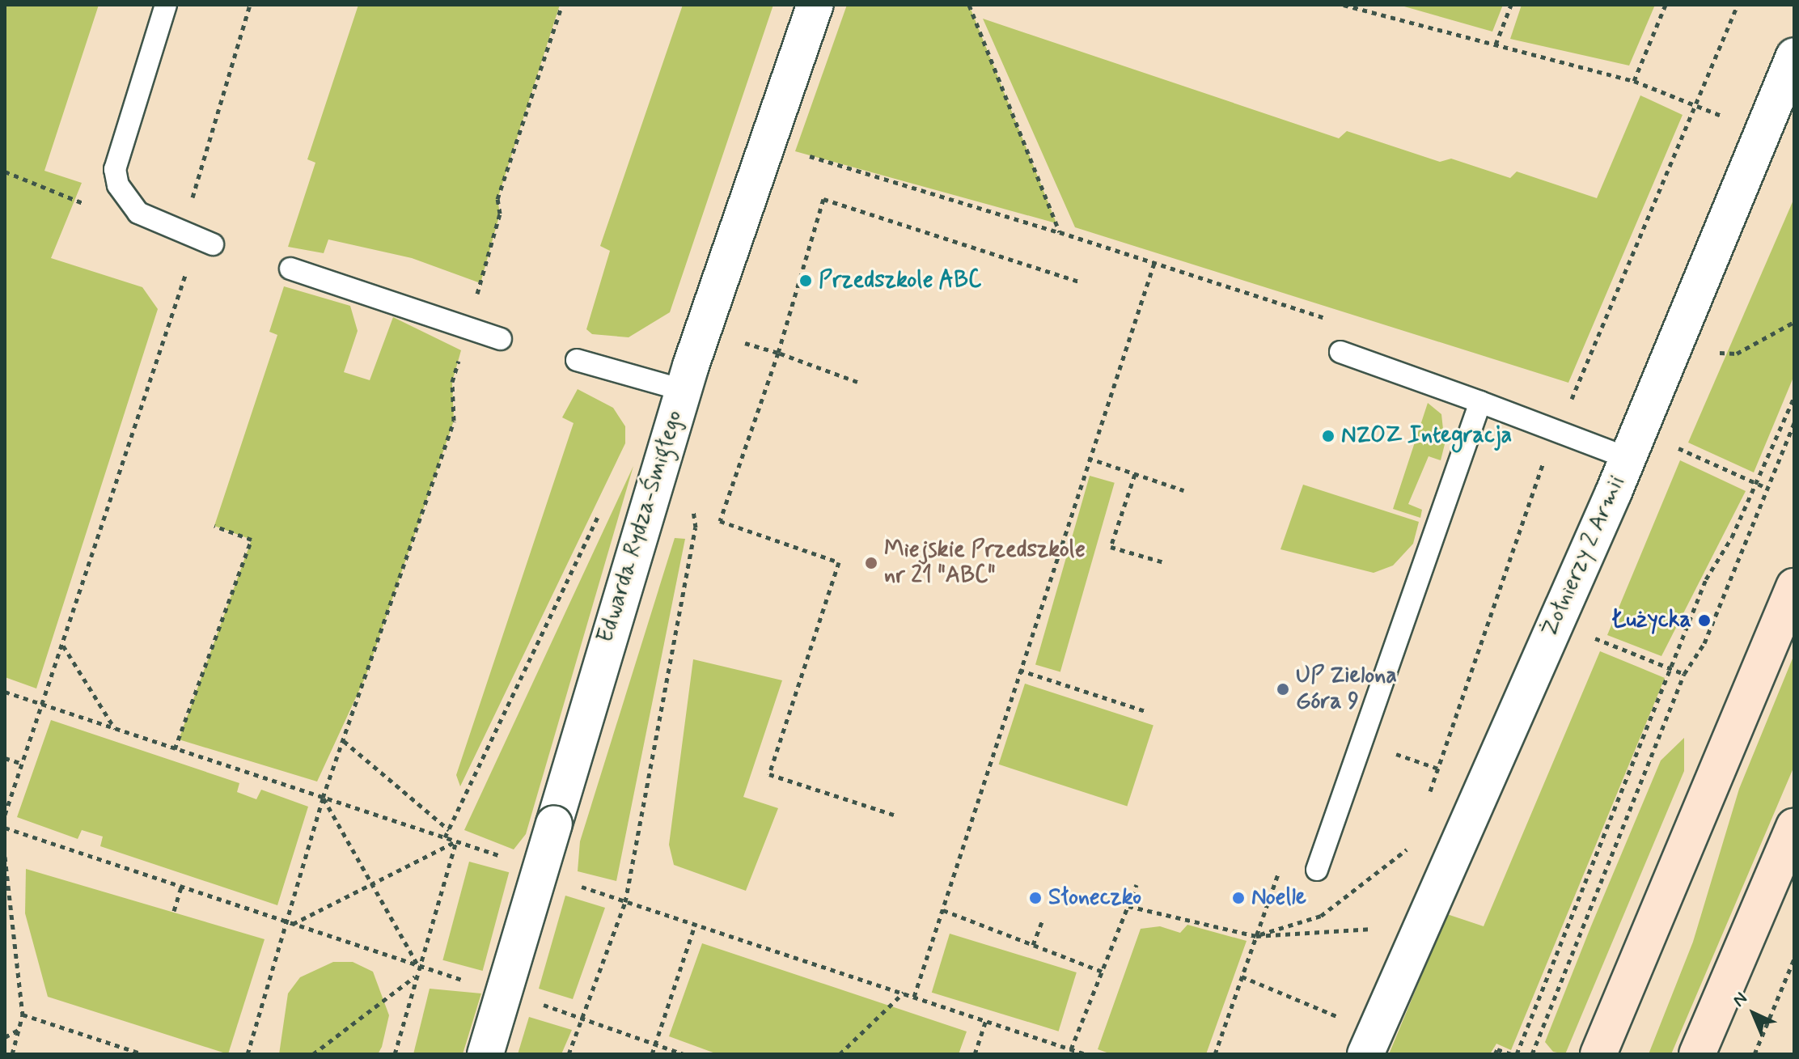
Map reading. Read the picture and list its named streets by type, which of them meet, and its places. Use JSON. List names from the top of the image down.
{
  "streets": {
    "street": ["Edwarda Rydza-Śmigłego", "Żołnierzy 2 Armii"]
  },
  "places": [
    "Przedszkole ABC",
    "NZOZ Integracja",
    "Miejskie Przedszkole nr 21 \"ABC\"",
    "Łużycka",
    "UP Zielona Góra 9",
    "Słoneczko",
    "Noelle"
  ],
  "north": "top left"
}
